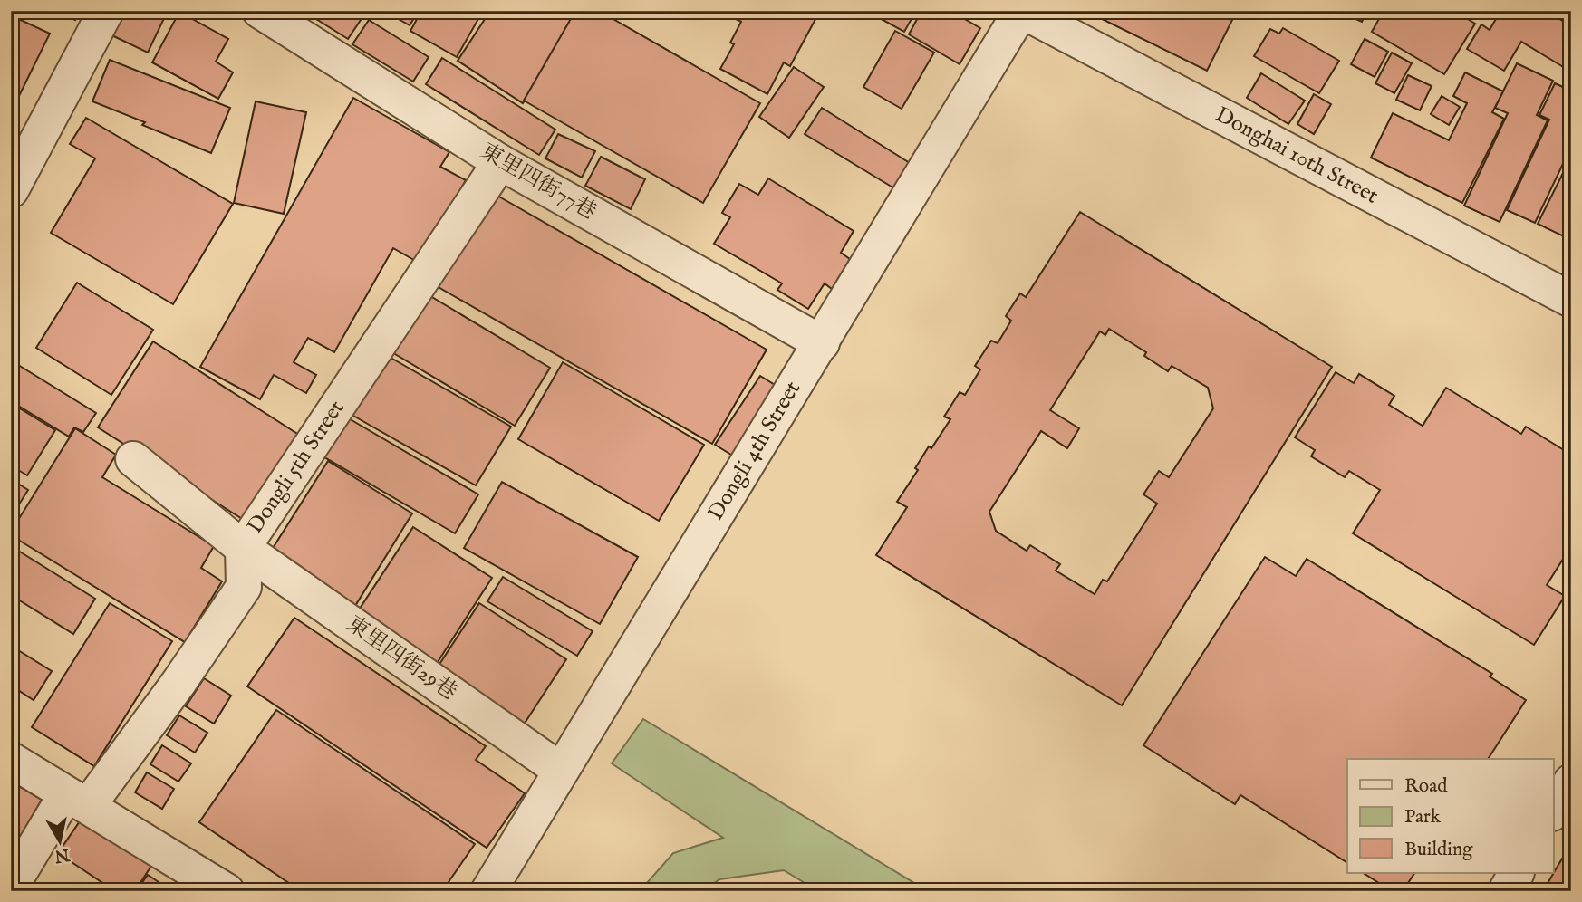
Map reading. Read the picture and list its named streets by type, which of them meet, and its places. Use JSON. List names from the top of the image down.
{
  "streets": {
    "street": [
      "Donghai 10th Street",
      "東里四街77巷",
      "Dongli 4th Street",
      "Dongli 5th Street",
      "東里四街29巷"
    ]
  },
  "crossings": [
    ["Donghai 10th Street", "Dongli 4th Street"],
    ["東里四街77巷", "Dongli 4th Street"],
    ["東里四街77巷", "Dongli 5th Street"],
    ["Dongli 4th Street", "東里四街29巷"],
    ["Dongli 5th Street", "東里四街29巷"]
  ],
  "legend": ["Road", "Park", "Building"],
  "north": "bottom"
}
